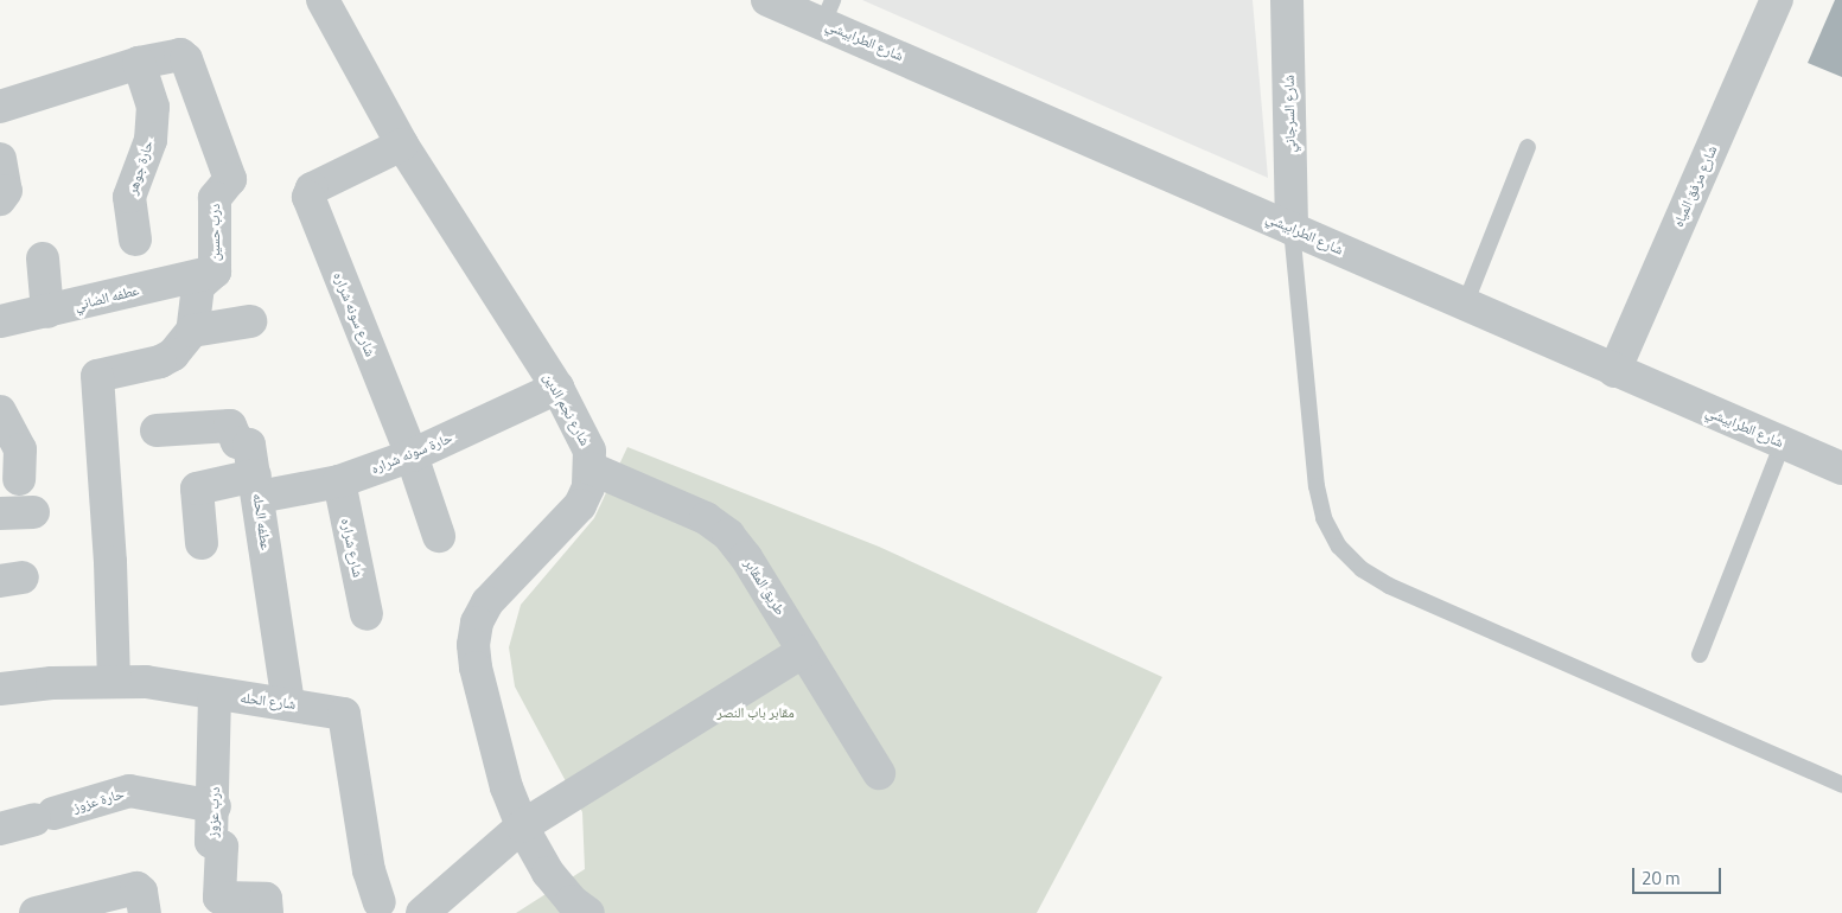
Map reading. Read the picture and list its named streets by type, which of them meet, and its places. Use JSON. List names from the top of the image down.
{
  "streets": {
    "street": [
      "شارع الطرابيشي",
      "شارع السرجاني",
      "حارة جوهر",
      "شارع مرفق المياه",
      "درب حسين",
      "عطفه الضاني",
      "شارع سونه شراره",
      "شارع نجم الدين",
      "حارة سونه شراره",
      "عطفه الحله",
      "شارع شراره",
      "طريق المقابر",
      "شارع الحله",
      "حارة عزوز",
      "درب عزوز"
    ]
  },
  "crossings": [
    ["شارع الطرابيشي", "شارع السرجاني"],
    ["شارع الطرابيشي", "شارع مرفق المياه"],
    ["حارة جوهر", "درب حسين"],
    ["درب حسين", "عطفه الضاني"],
    ["شارع سونه شراره", "شارع نجم الدين"],
    ["شارع سونه شراره", "حارة سونه شراره"],
    ["شارع نجم الدين", "حارة سونه شراره"],
    ["شارع نجم الدين", "طريق المقابر"],
    ["حارة سونه شراره", "عطفه الحله"],
    ["حارة سونه شراره", "شارع شراره"],
    ["عطفه الحله", "شارع الحله"],
    ["شارع الحله", "درب عزوز"],
    ["حارة عزوز", "درب عزوز"]
  ],
  "parks": ["مقابر باب النصر"],
  "scale_bar": "20 m"
}
